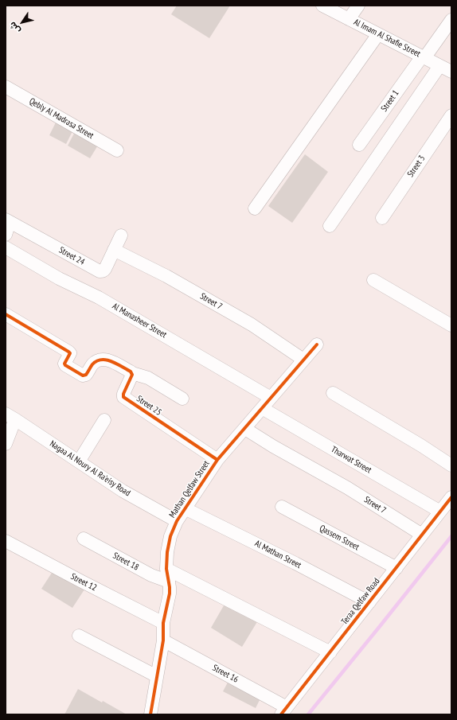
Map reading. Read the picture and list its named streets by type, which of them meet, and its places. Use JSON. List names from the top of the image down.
{
  "streets": {
    "street": [
      "Al Imam Al Shafie Street",
      "Street 1",
      "Qebly Al Madrasa Street",
      "Street 3",
      "Street 24",
      "Street 7",
      "Al Manasheer Street",
      "Street 25",
      "Tharwat Street",
      "Nagaa Al Noury Al Ra'eisy Road",
      "Mathan Qelfaw Street",
      "Qassem Street",
      "Al Mathan Street",
      "Street 18",
      "Street 12",
      "Teraa Qelfaw Road",
      "Street 16"
    ]
  },
  "crossings": [
    ["Al Imam Al Shafie Street", "Street 1"],
    ["Street 24", "Street 7"],
    ["Street 7", "Mathan Qelfaw Street"],
    ["Street 7", "Teraa Qelfaw Road"],
    ["Al Manasheer Street", "Mathan Qelfaw Street"],
    ["Street 25", "Mathan Qelfaw Street"],
    ["Tharwat Street", "Mathan Qelfaw Street"],
    ["Tharwat Street", "Teraa Qelfaw Road"],
    ["Nagaa Al Noury Al Ra'eisy Road", "Mathan Qelfaw Street"],
    ["Mathan Qelfaw Street", "Al Mathan Street"],
    ["Mathan Qelfaw Street", "Street 18"],
    ["Mathan Qelfaw Street", "Street 12"],
    ["Mathan Qelfaw Street", "Street 16"],
    ["Qassem Street", "Teraa Qelfaw Road"],
    ["Al Mathan Street", "Teraa Qelfaw Road"],
    ["Teraa Qelfaw Road", "Street 16"]
  ],
  "north": "bottom left"
}
